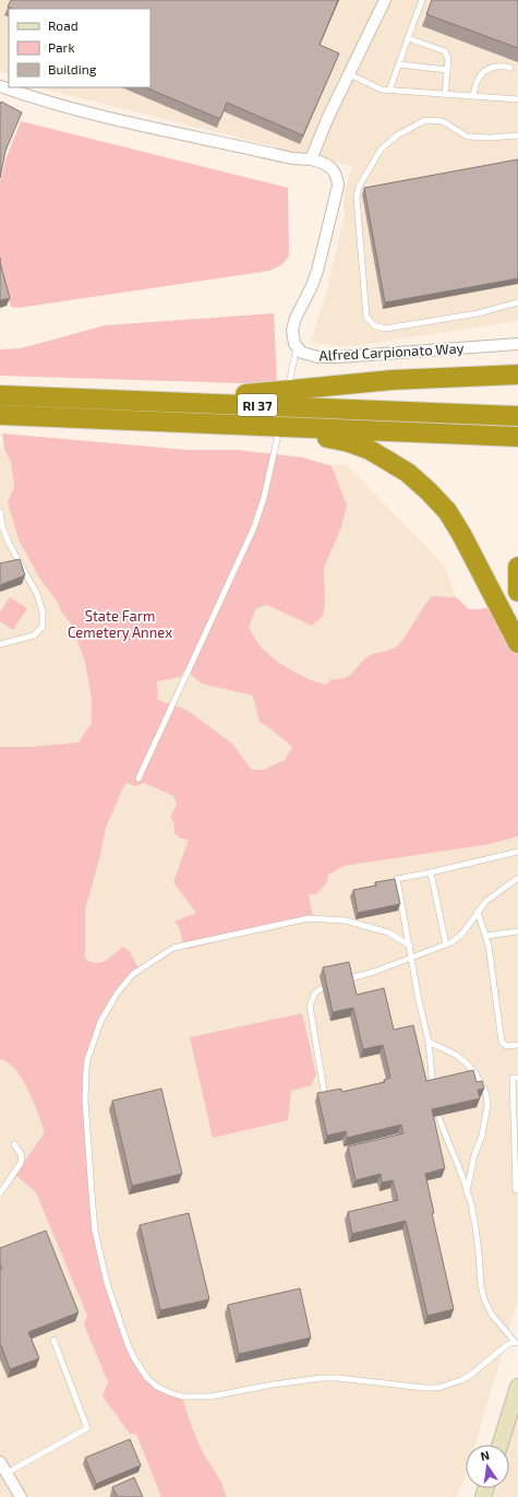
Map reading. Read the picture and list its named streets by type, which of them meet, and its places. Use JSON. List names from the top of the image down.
{
  "streets": {
    "highway": ["RI 37"],
    "street": ["Alfred Carpionato Way"]
  },
  "parks": ["State Farm Cemetery Annex"],
  "legend": ["Road", "Park", "Building"],
  "north": "top"
}
